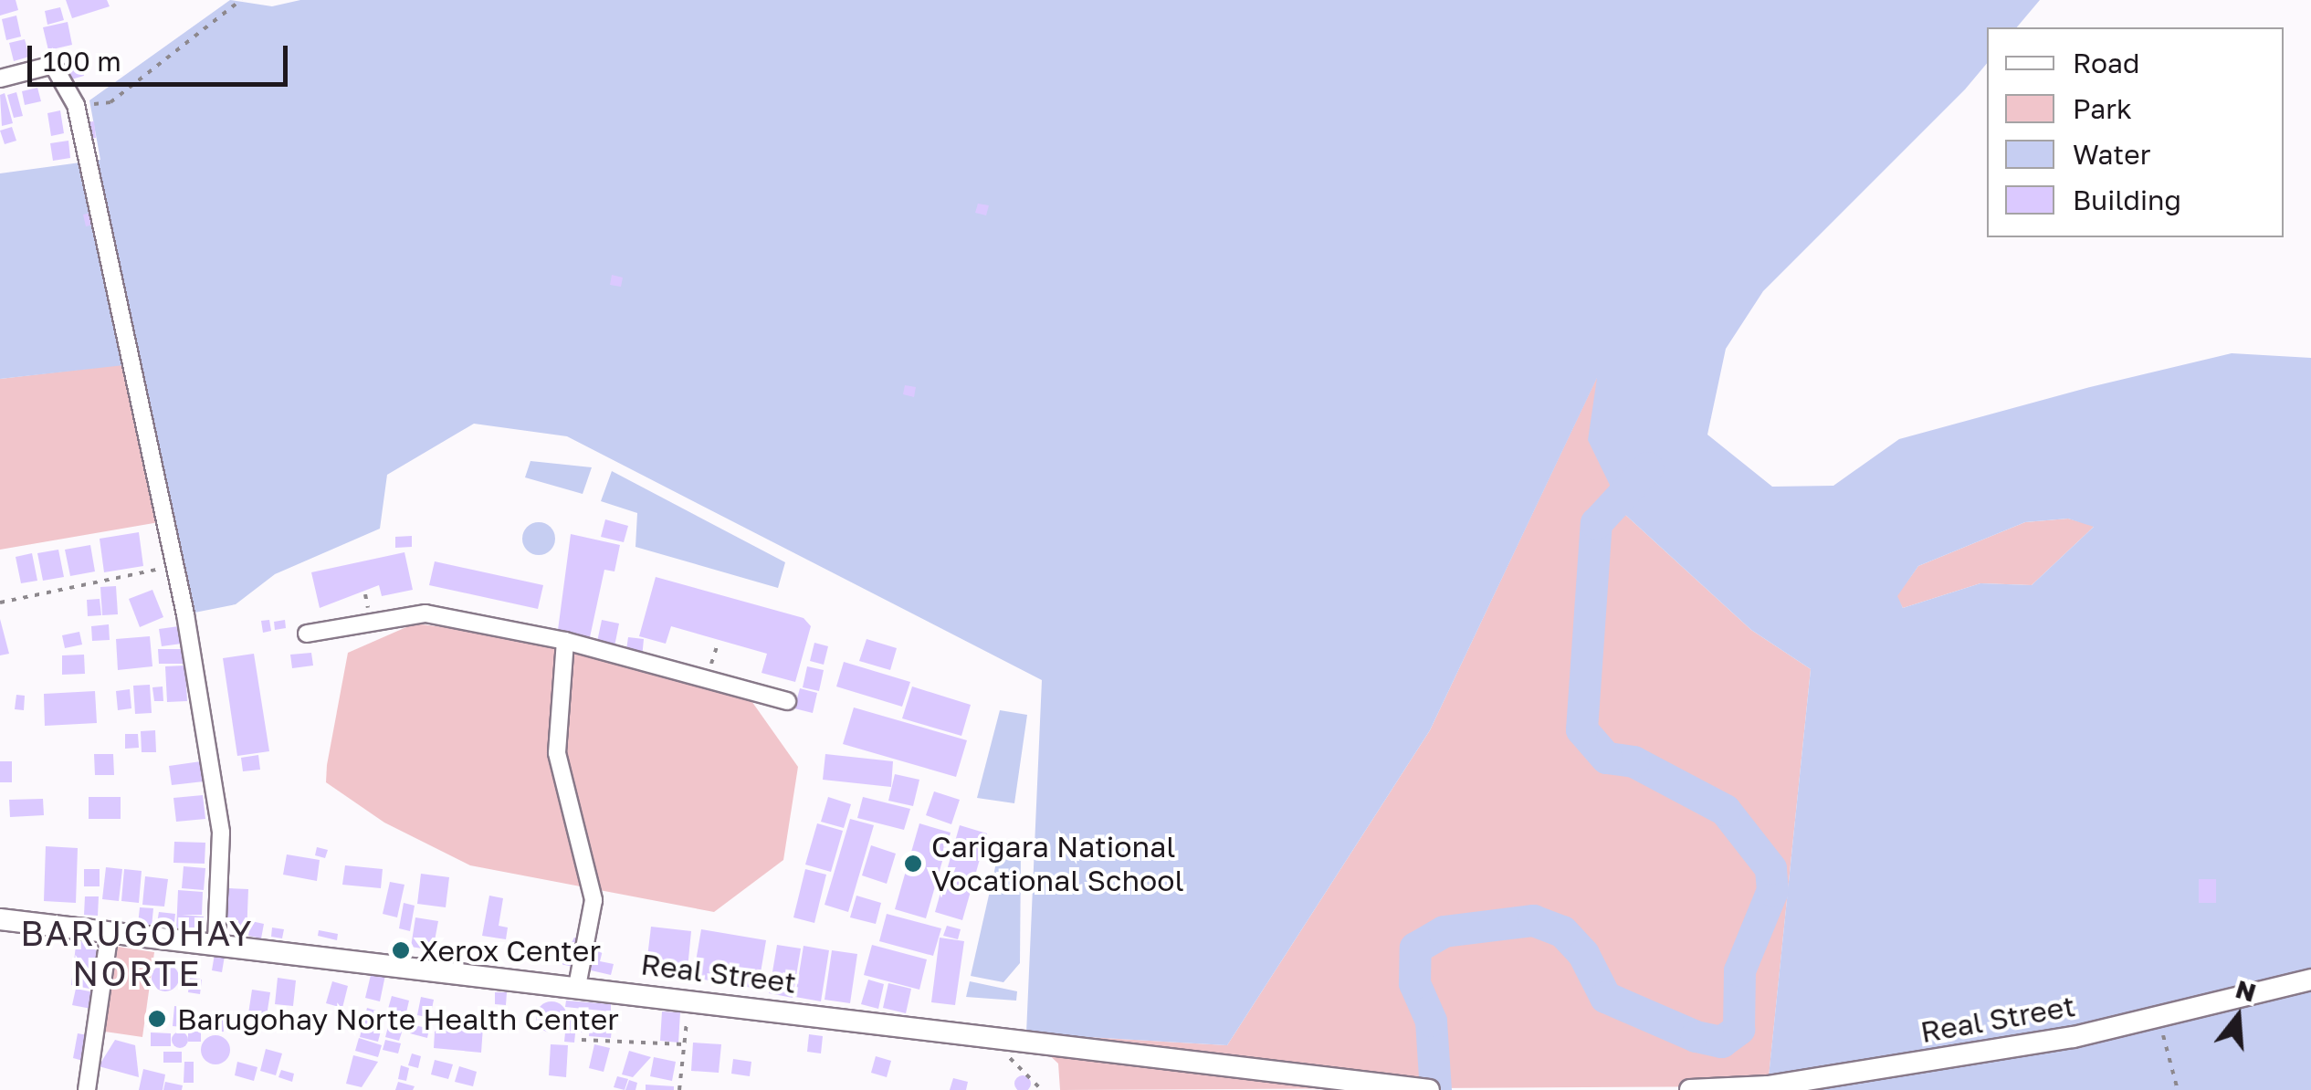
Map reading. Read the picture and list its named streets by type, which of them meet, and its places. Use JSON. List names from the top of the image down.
{
  "streets": {
    "main road": ["Real Street"]
  },
  "districts": ["BARUGOHAY NORTE"],
  "places": ["Carigara National Vocational School", "Xerox Center", "Barugohay Norte Health Center"],
  "legend": [
    "Road",
    "Park",
    "Water",
    "Building"
  ],
  "scale_bar": "100 m",
  "north": "top"
}
